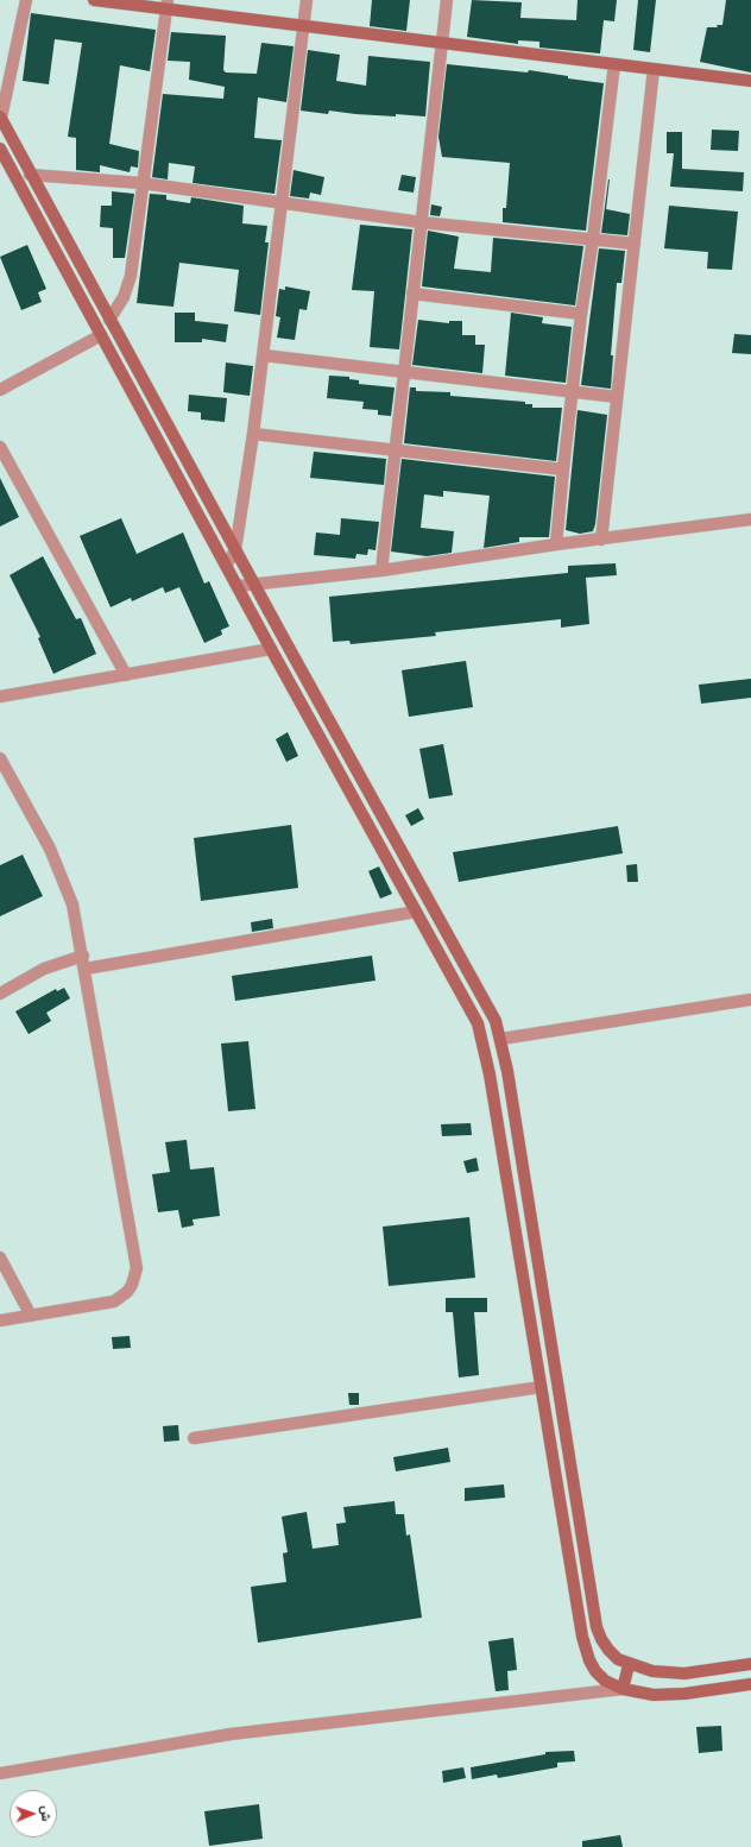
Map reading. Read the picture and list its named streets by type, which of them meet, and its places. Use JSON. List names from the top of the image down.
{
  "north": "right"
}
